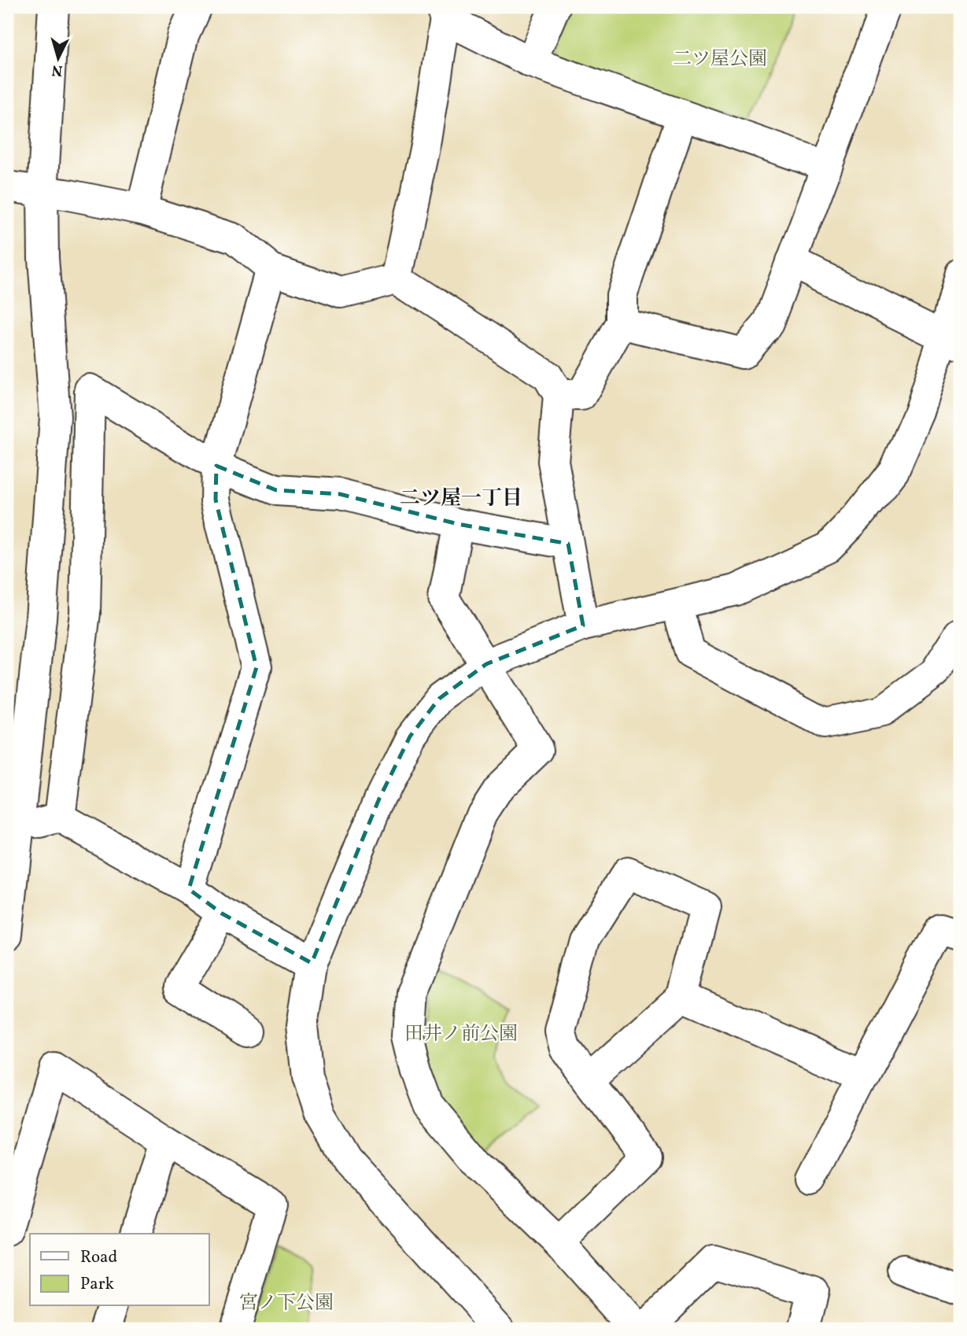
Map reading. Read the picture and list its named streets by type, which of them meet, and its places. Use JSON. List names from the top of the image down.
{
  "districts": ["二ツ屋一丁目"],
  "parks": ["二ツ屋公園", "田井ノ前公園", "宮ノ下公園"],
  "legend": ["Road", "Park"],
  "north": "bottom"
}
